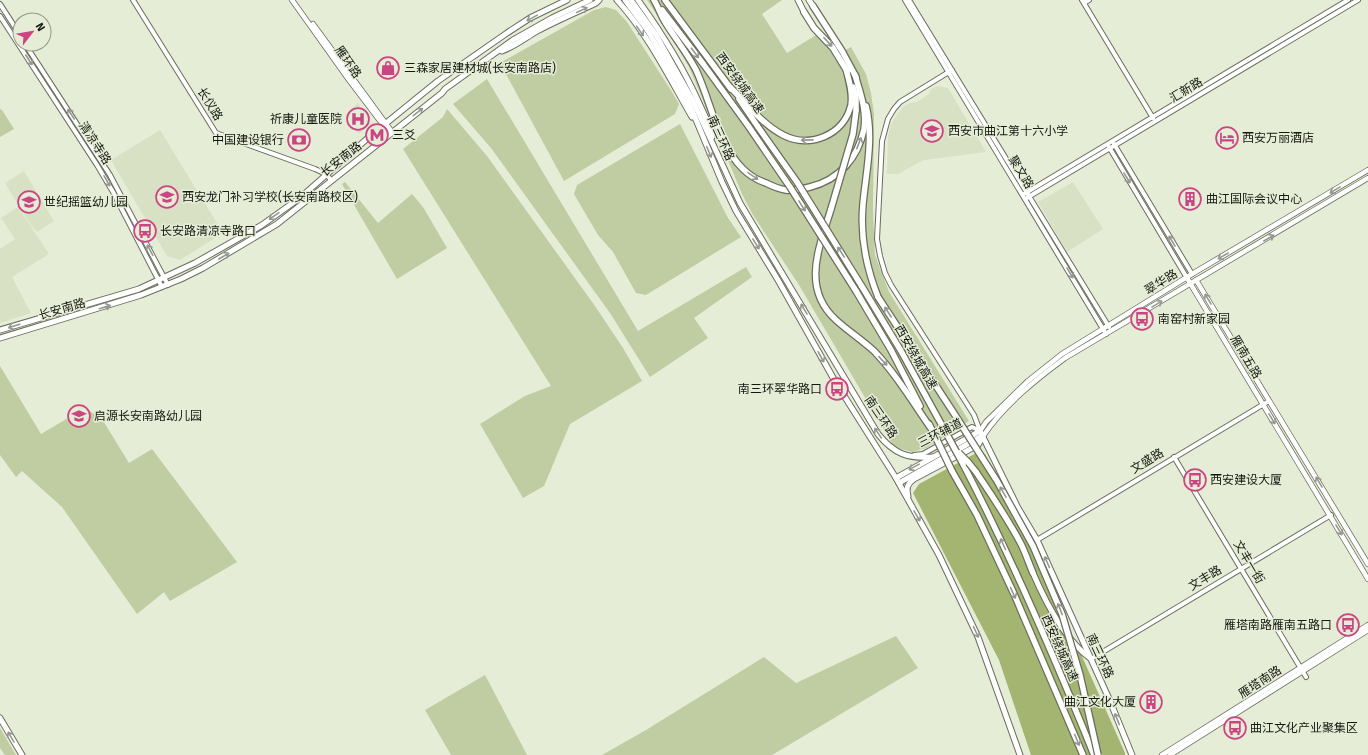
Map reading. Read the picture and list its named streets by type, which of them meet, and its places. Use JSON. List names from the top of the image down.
{
  "streets": {
    "highway": ["西安绕城高速"],
    "main road": [
      "雁环路",
      "南三环路",
      "长安南路",
      "翠华路",
      "雁南五路",
      "雁塔南路"
    ],
    "street": [
      "汇新路",
      "长仪路",
      "清凉寺路",
      "聚文路",
      "三环辅道",
      "文盛路",
      "文丰一街",
      "文丰路"
    ]
  },
  "crossings": [
    ["雁环路", "长安南路"],
    ["汇新路", "聚文路"],
    ["汇新路", "雁南五路"],
    ["长仪路", "长安南路"],
    ["南三环路", "翠华路"],
    ["南三环路", "三环辅道"],
    ["南三环路", "文盛路"],
    ["南三环路", "文丰路"],
    ["清凉寺路", "长安南路"],
    ["聚文路", "翠华路"],
    ["翠华路", "雁南五路"],
    ["翠华路", "三环辅道"],
    ["雁南五路", "文盛路"],
    ["雁南五路", "文丰路"],
    ["文盛路", "文丰一街"],
    ["文丰一街", "文丰路"],
    ["文丰一街", "雁塔南路"]
  ],
  "places": {
    "shop": ["三森家居建材城(长安南路店)"],
    "hospital": ["祈康儿童医院"],
    "school or university": [
      "西安市曲江第十六小学",
      "西安龙门补习学校(长安南路校区)",
      "世纪摇篮幼儿园",
      "启源长安南路幼儿园"
    ],
    "metro station": ["三爻"],
    "hotel": ["西安万丽酒店"],
    "bank": ["中国建设银行"],
    "building": ["曲江国际会议中心", "曲江文化大厦"],
    "bus stop": [
      "长安路清凉寺路口",
      "南窑村新家园",
      "南三环翠华路口",
      "西安建设大厦",
      "雁塔南路雁南五路口",
      "曲江文化产业聚集区"
    ]
  },
  "north": "top right"
}
